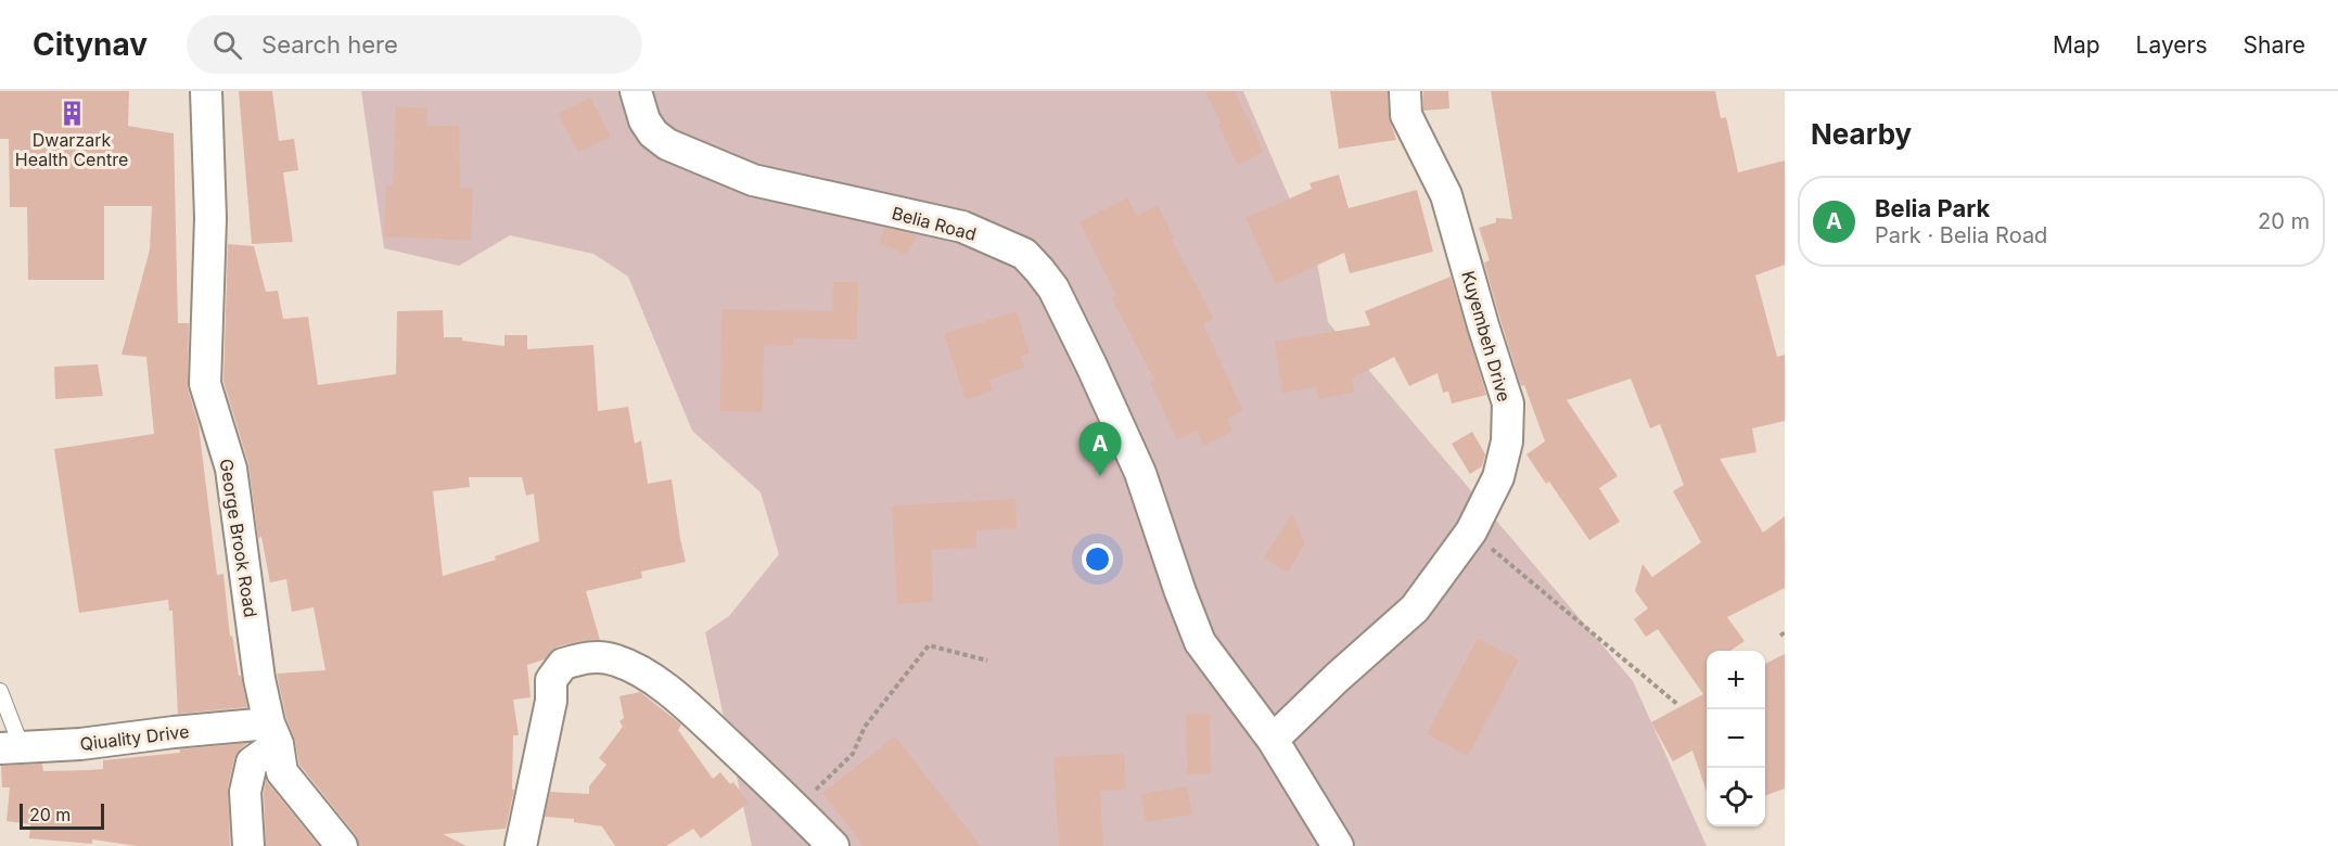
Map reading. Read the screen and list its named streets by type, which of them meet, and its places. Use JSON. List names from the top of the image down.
{
  "streets": {
    "street": [
      "Belia Road",
      "Kuyembeh Drive",
      "George Brook Road",
      "Qiuality Drive"
    ]
  },
  "crossings": [
    ["Belia Road", "Kuyembeh Drive"],
    ["George Brook Road", "Qiuality Drive"]
  ],
  "places": {
    "building": ["Dwarzark Health Centre"]
  },
  "scale_bar": "20 m",
  "page": {
    "header": "Citynav",
    "search": "Search here",
    "nav": ["Map", "Layers", "Share"],
    "heading": "Nearby",
    "list": [
      {
        "mark": "A",
        "name": "Belia Park",
        "note": "Park · Belia Road",
        "value": "20 m"
      }
    ],
    "pins": "A",
    "map_buttons": ["+", "−"],
    "scale": "20 m"
  }
}
